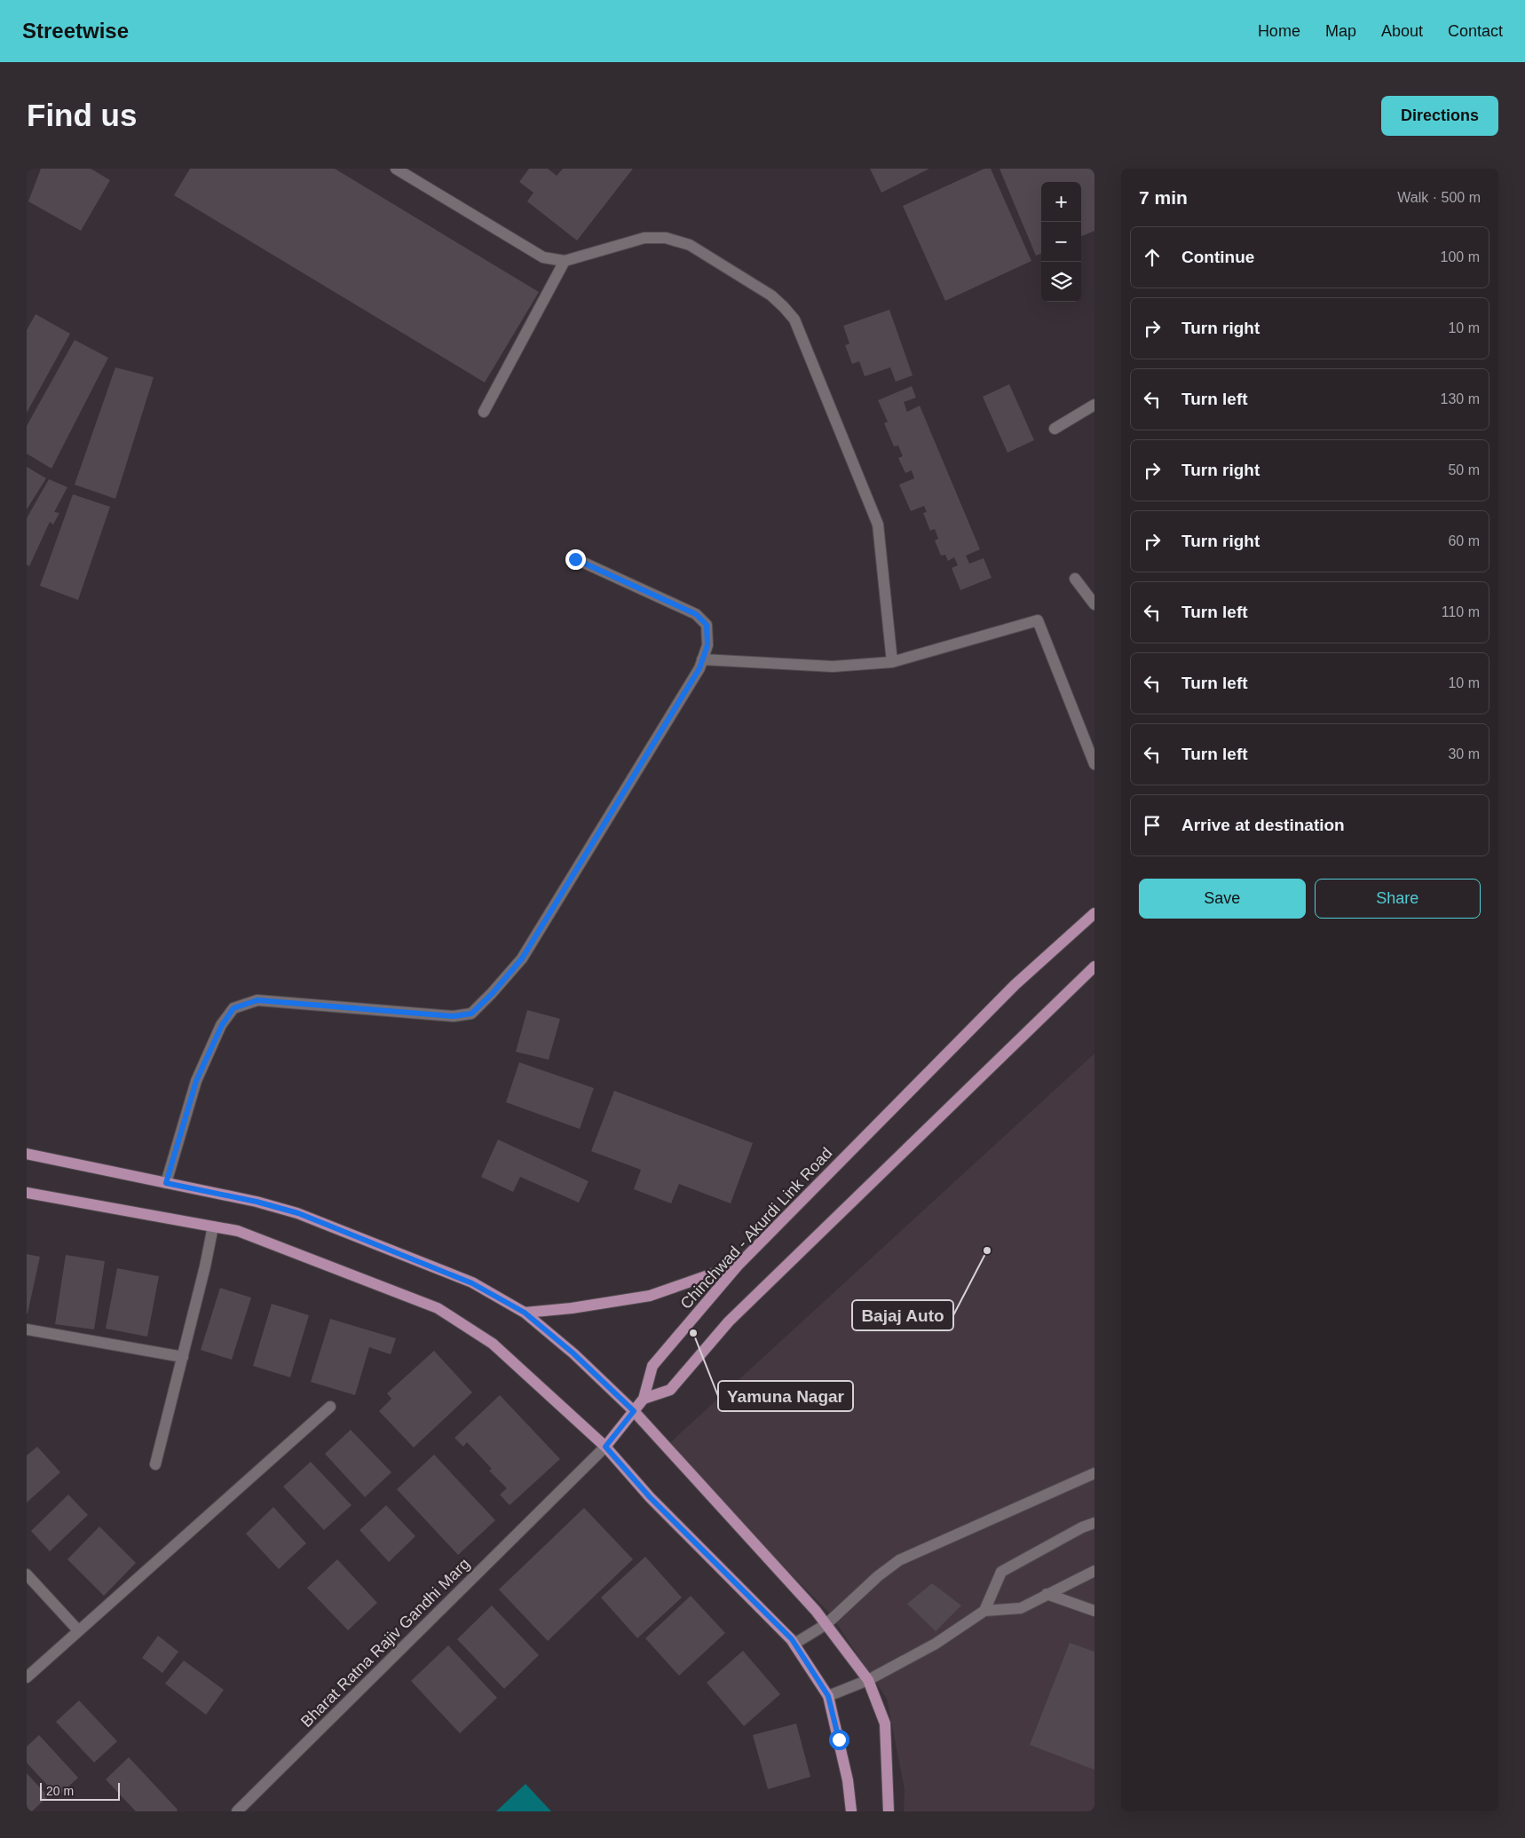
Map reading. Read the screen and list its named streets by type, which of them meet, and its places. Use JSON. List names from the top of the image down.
{
  "streets": {
    "main road": ["Chinchwad - Akurdi Link Road"],
    "street": ["Bharat Ratna Rajiv Gandhi Marg"]
  },
  "places": ["Bajaj Auto", "Yamuna Nagar"],
  "scale_bar": "20 m",
  "page": {
    "header": "Streetwise",
    "nav": [
      "Home",
      "Map",
      "About",
      "Contact"
    ],
    "buttons": [
      "Directions",
      ["Save", "Share"]
    ],
    "title": "Find us",
    "heading": ["7 min", "Walk · 500 m"],
    "map_buttons": ["+", "−"],
    "list": [
      ["Continue", "100 m"],
      ["Turn right", "10 m"],
      ["Turn left", "130 m"],
      ["Turn right", "50 m"],
      ["Turn right", "60 m"],
      ["Turn left", "110 m"],
      ["Turn left", "10 m"],
      ["Turn left", "30 m"],
      "Arrive at destination"
    ],
    "scale": "20 m"
  }
}
